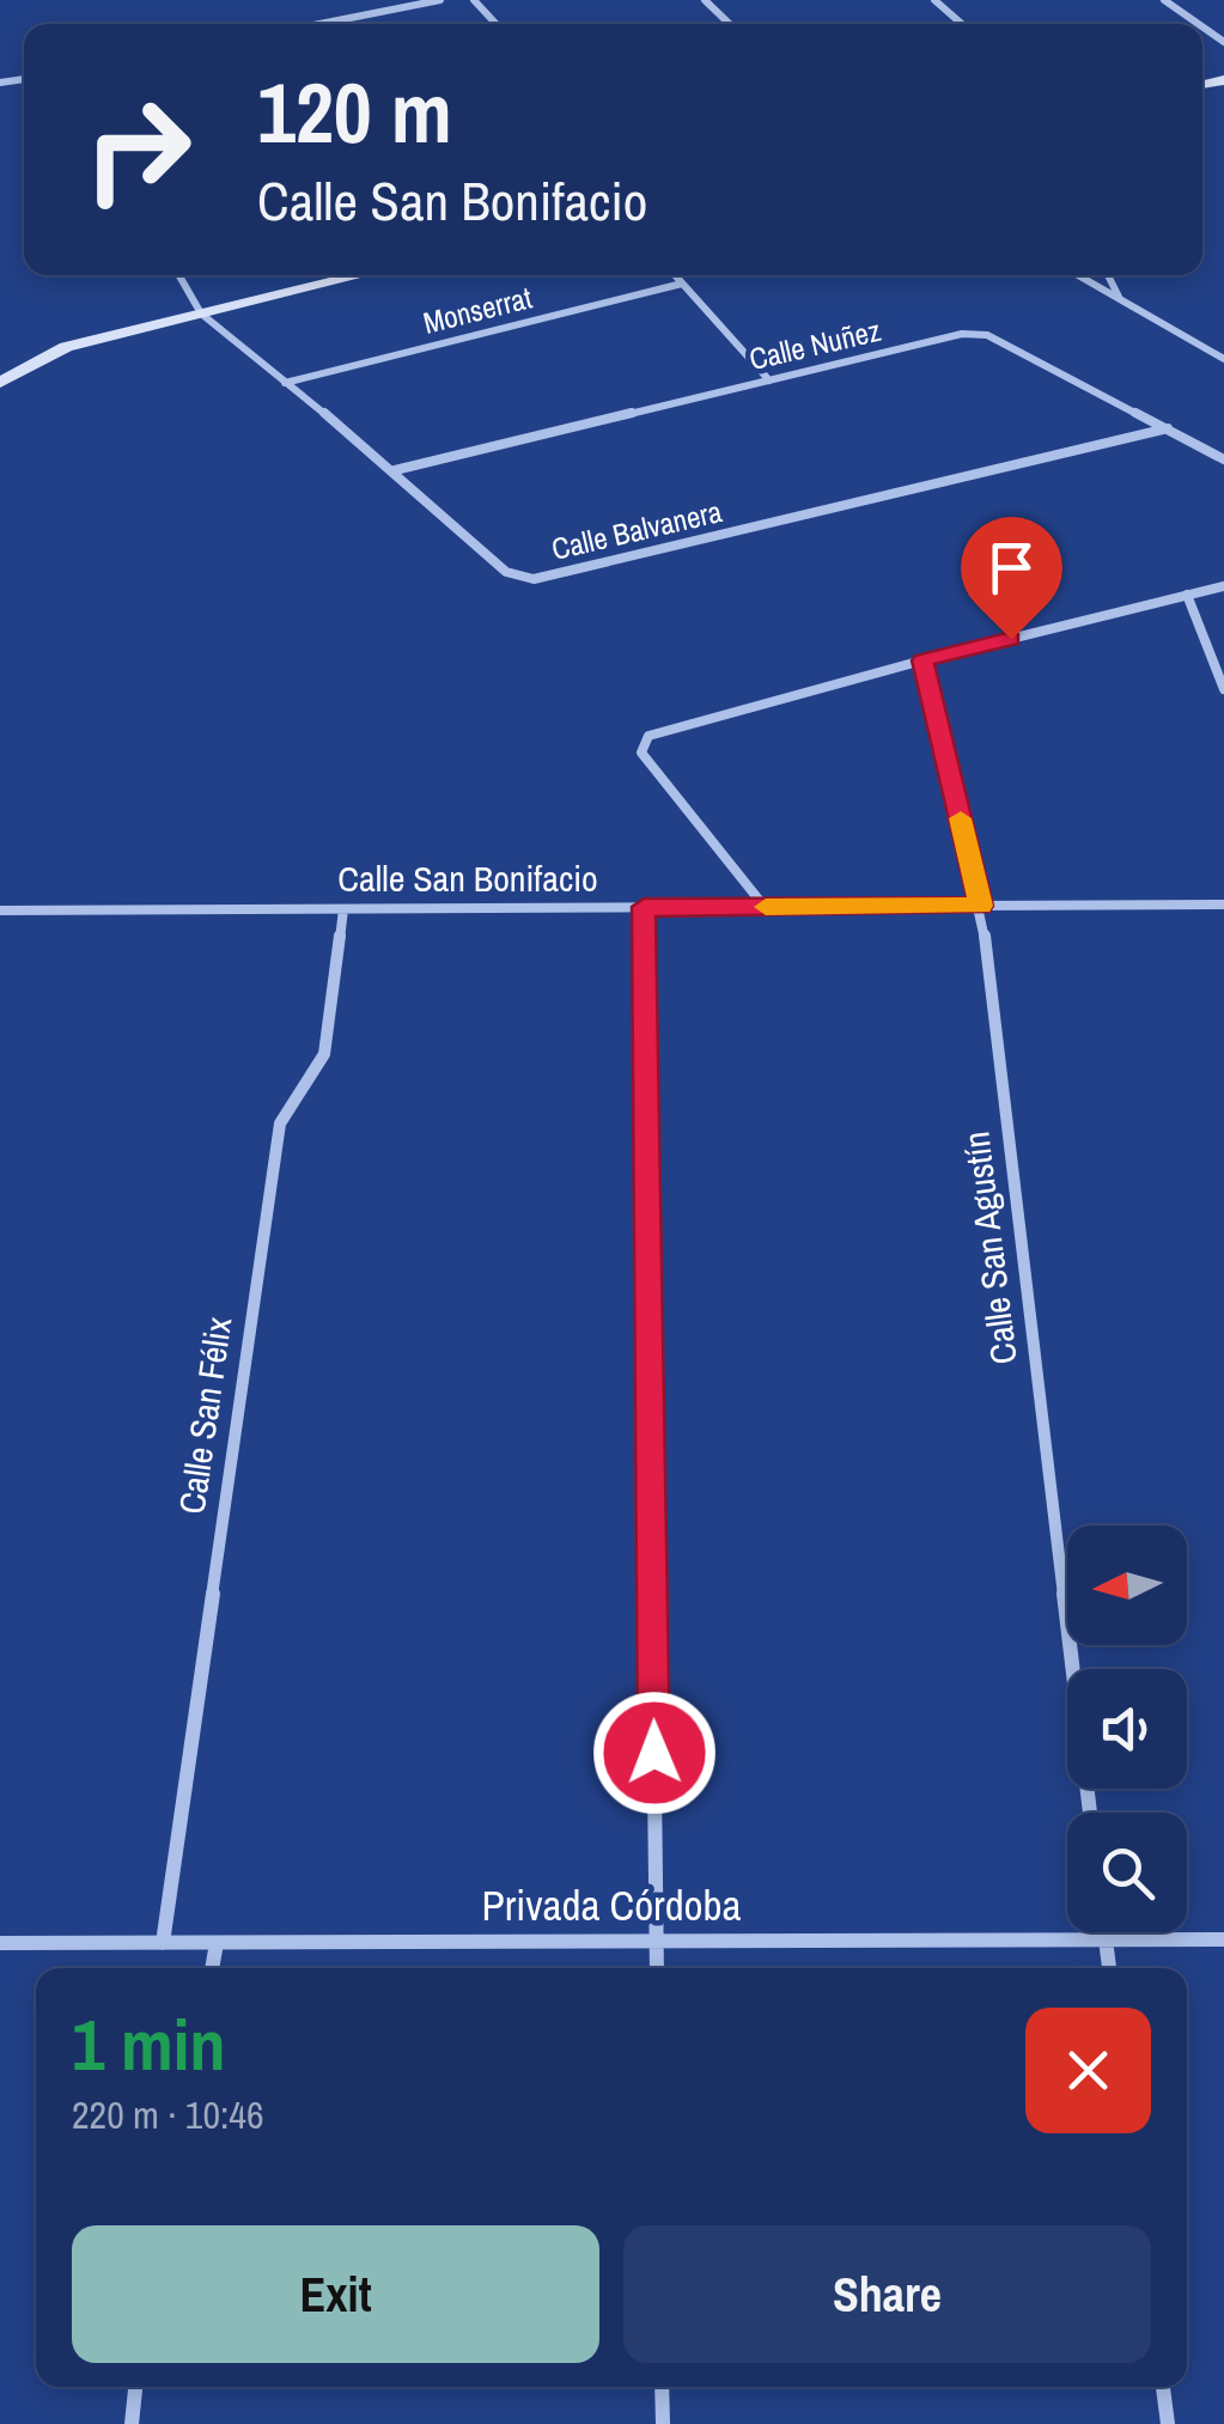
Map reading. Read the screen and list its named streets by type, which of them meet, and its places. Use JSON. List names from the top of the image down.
{
  "streets": {
    "street": [
      "Monserrat",
      "Calle Nuñez",
      "Calle Balvanera",
      "Calle San Bonifacio",
      "Calle San Agustín",
      "Calle San Félix",
      "Privada Córdoba"
    ]
  },
  "crossings": [
    ["Monserrat", "Calle Balvanera"],
    ["Calle Nuñez", "Calle Balvanera"],
    ["Calle San Bonifacio", "Calle San Agustín"],
    ["Calle San Bonifacio", "Calle San Félix"],
    ["Calle San Félix", "Privada Córdoba"]
  ],
  "north": "left",
  "page": {
    "turn": ["120 m", "Calle San Bonifacio"],
    "heading": ["1 min", "220 m · 10:46"],
    "buttons": ["Exit", "Share"]
  }
}
